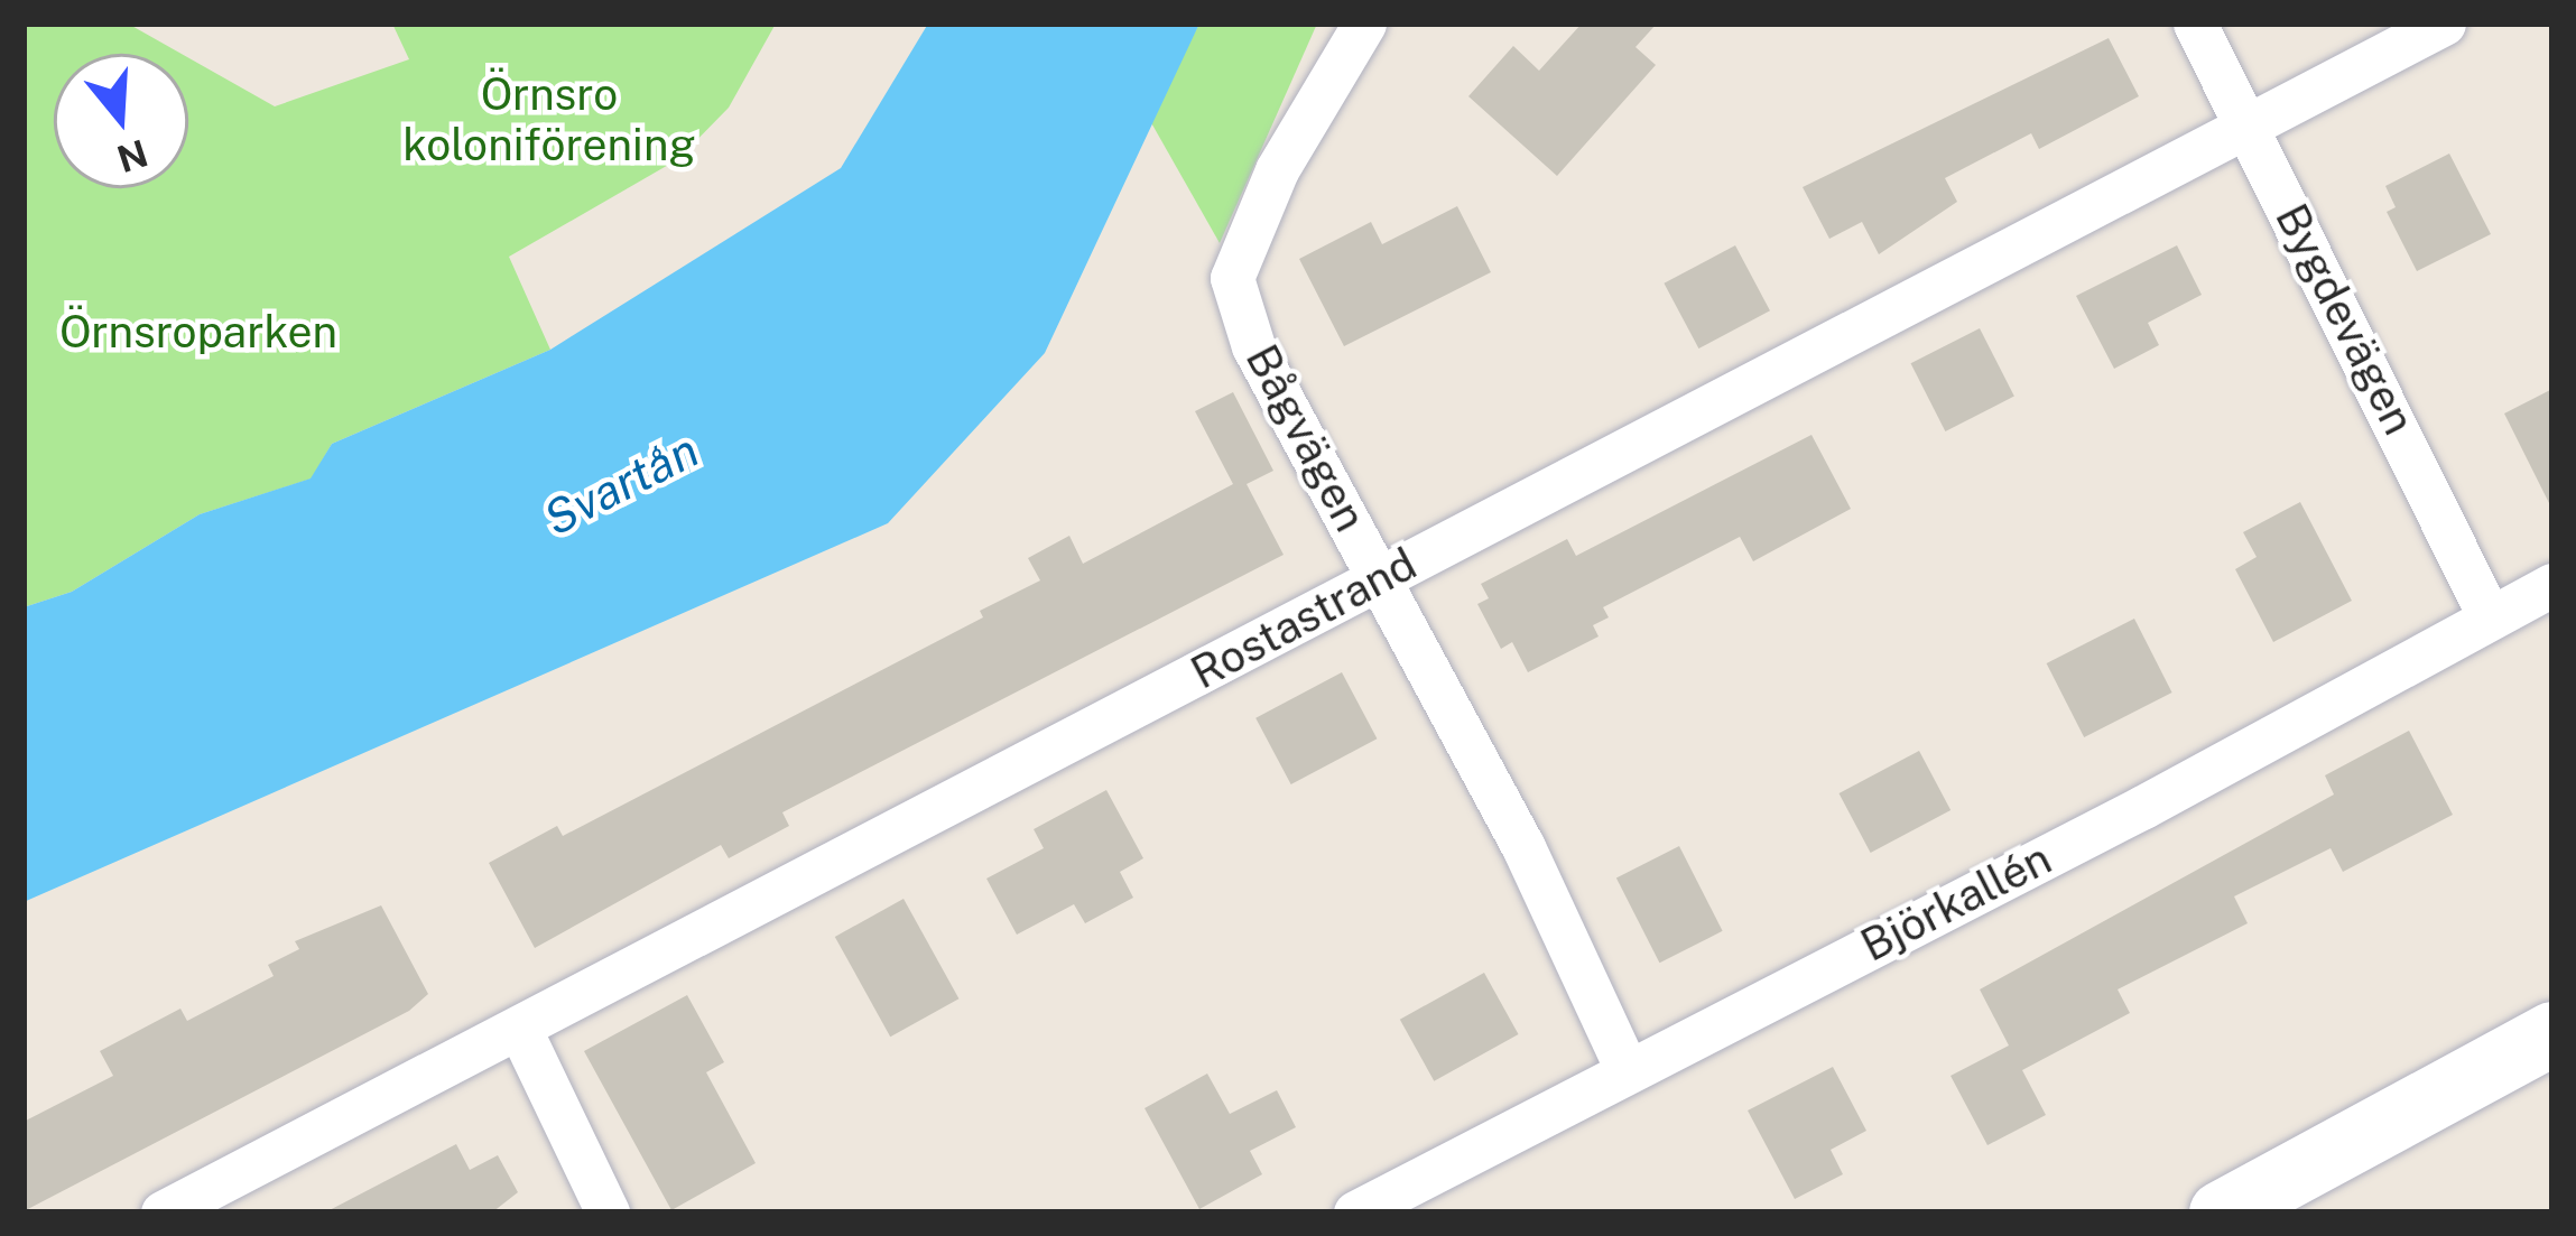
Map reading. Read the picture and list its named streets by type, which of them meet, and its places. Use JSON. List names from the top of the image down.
{
  "streets": {
    "street": [
      "Bygdevägen",
      "Bågvägen",
      "Rostastrand",
      "Björkallén"
    ]
  },
  "crossings": [
    ["Bygdevägen", "Rostastrand"],
    ["Bygdevägen", "Björkallén"],
    ["Bågvägen", "Rostastrand"],
    ["Bågvägen", "Björkallén"]
  ],
  "water": ["Svartån"],
  "parks": ["Örnsro koloniförening", "Örnsroparken"],
  "north": "bottom"
}
